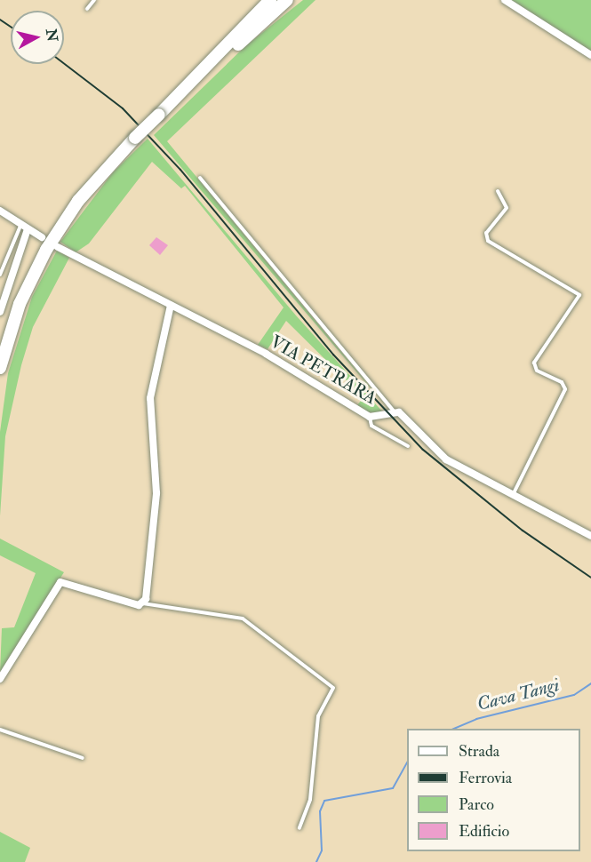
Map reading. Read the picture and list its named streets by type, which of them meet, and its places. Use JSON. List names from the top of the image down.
{
  "streets": {
    "street": ["VIA PETRARA"]
  },
  "water": ["Cava Tangi"],
  "legend": [
    "Strada",
    "Ferrovia",
    "Parco",
    "Edificio"
  ],
  "north": "right"
}
